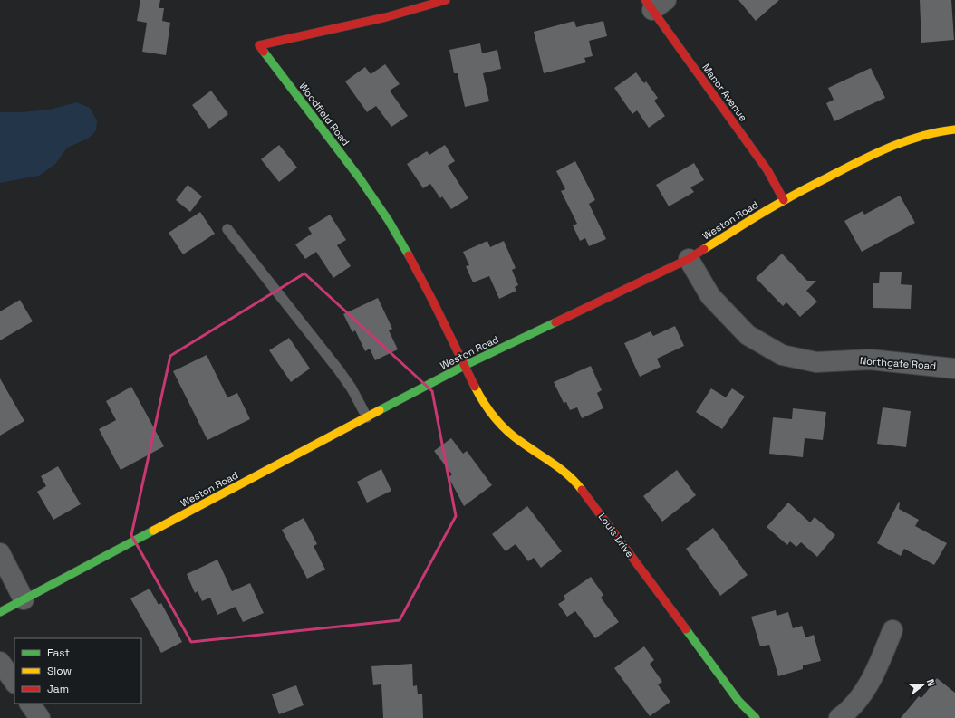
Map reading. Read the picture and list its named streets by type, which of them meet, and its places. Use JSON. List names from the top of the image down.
{
  "streets": {
    "street": [
      "Manor Avenue",
      "Woodfield Road",
      "Weston Road",
      "Northgate Road",
      "Louis Drive"
    ]
  },
  "crossings": [
    ["Manor Avenue", "Weston Road"],
    ["Woodfield Road", "Weston Road"],
    ["Woodfield Road", "Louis Drive"],
    ["Weston Road", "Northgate Road"],
    ["Weston Road", "Louis Drive"]
  ],
  "legend": ["Fast", "Slow", "Jam"],
  "north": "right"
}
